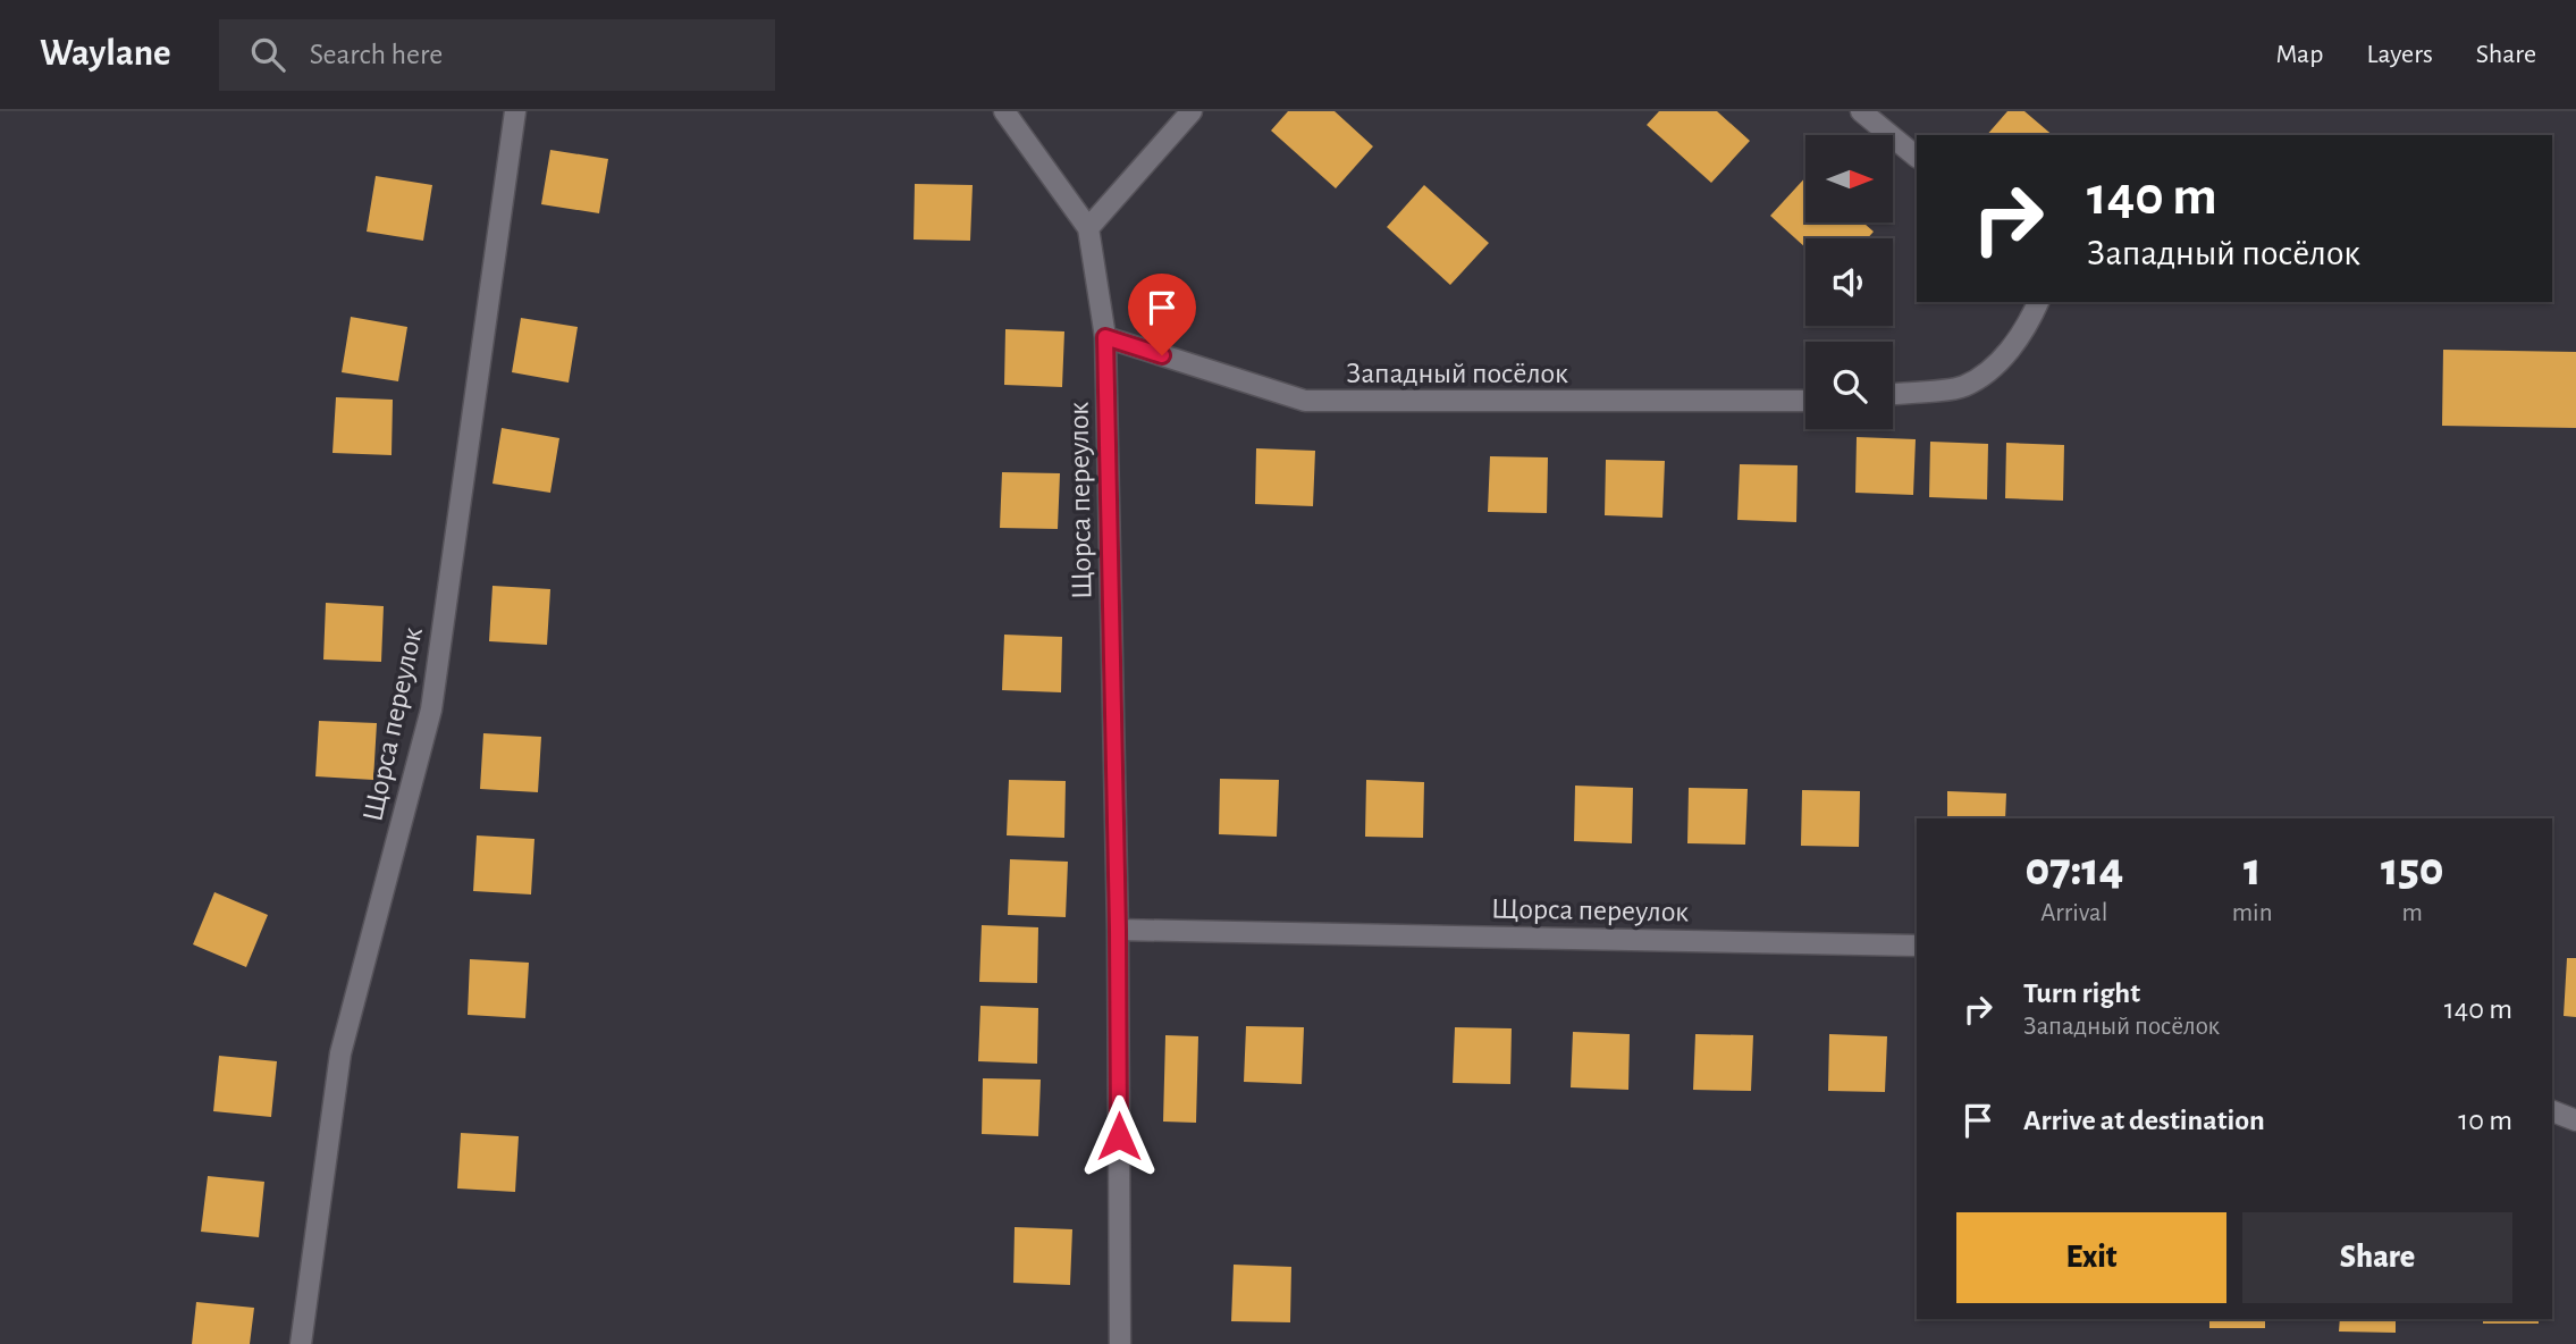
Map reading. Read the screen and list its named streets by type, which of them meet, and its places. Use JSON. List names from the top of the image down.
{
  "streets": {
    "street": ["Западный посёлок", "Щорса переулок"]
  },
  "crossings": [
    ["Западный посёлок", "Щорса переулок"]
  ],
  "north": "right",
  "page": {
    "header": "Waylane",
    "search": "Search here",
    "nav": ["Map", "Layers", "Share"],
    "turn": ["140 m", "Западный посёлок"],
    "eta": [
      "07:14",
      "Arrival",
      "1",
      "min",
      "150",
      "m"
    ],
    "list": [
      {
        "name": "Turn right",
        "note": "Западный посёлок",
        "value": "140 m"
      },
      {
        "name": "Arrive at destination",
        "value": "10 m"
      }
    ],
    "buttons": ["Exit", "Share"]
  }
}
